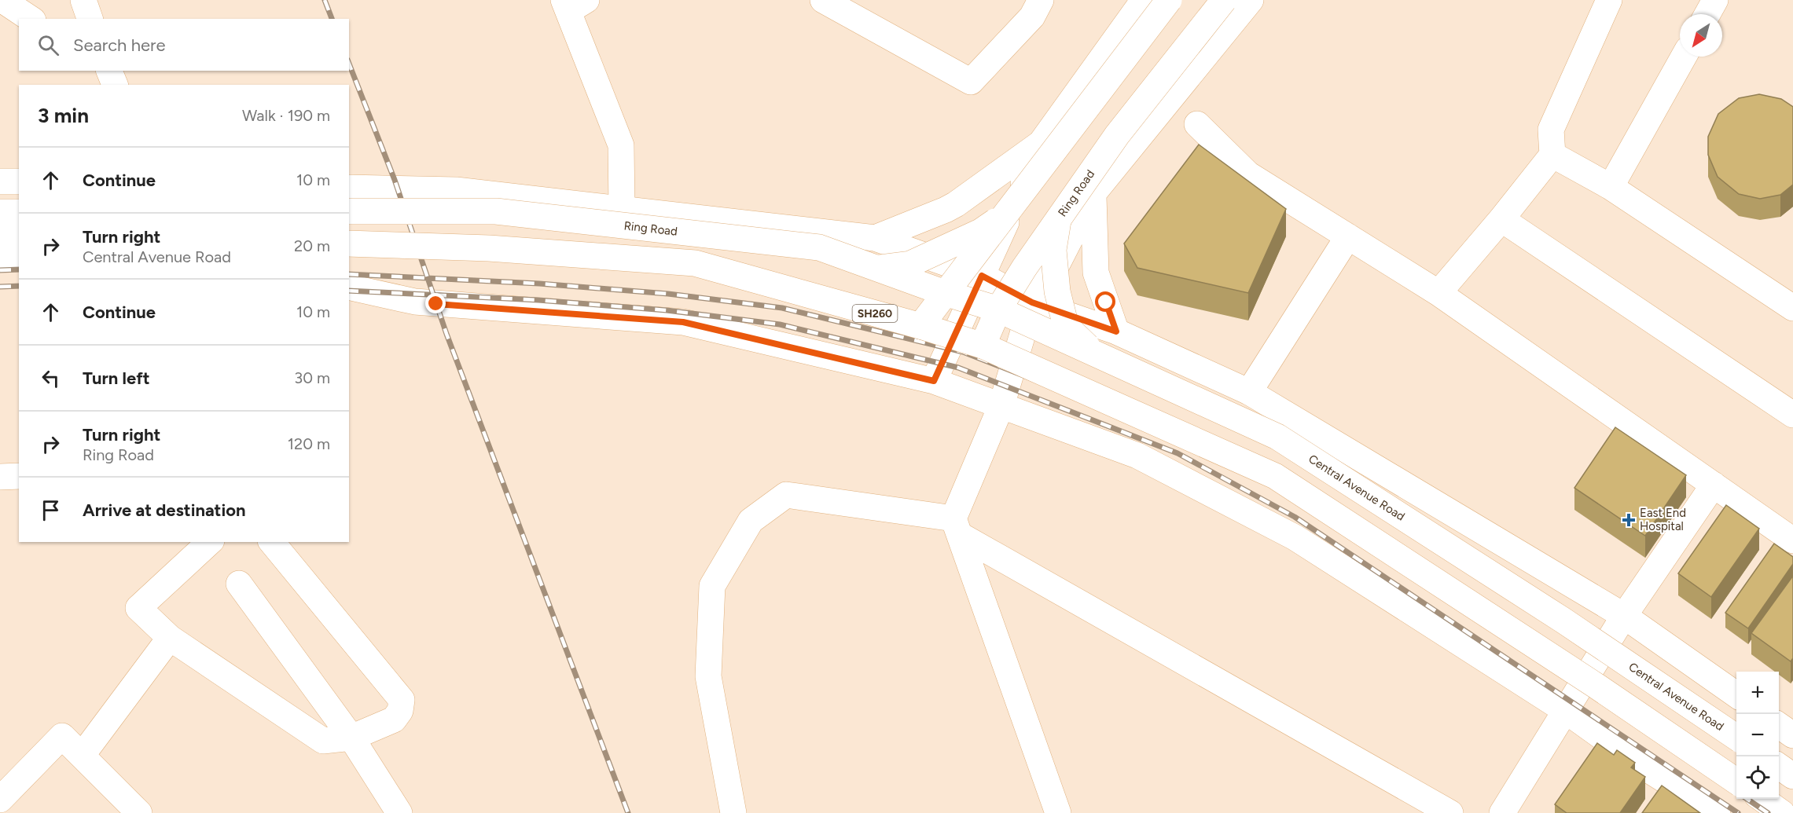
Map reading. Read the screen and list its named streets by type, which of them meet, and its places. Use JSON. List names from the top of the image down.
{
  "streets": {
    "main road": ["Ring Road", "SH260", "Central Avenue Road"]
  },
  "crossings": [
    ["Ring Road", "SH260"],
    ["Ring Road", "Central Avenue Road"]
  ],
  "places": {
    "health": ["East End Hospital"]
  },
  "north": "bottom left",
  "page": {
    "search": "Search here",
    "heading": ["3 min", "Walk · 190 m"],
    "list": [
      ["Continue", "10 m"],
      ["Turn right", "Central Avenue Road", "20 m"],
      ["Continue", "10 m"],
      ["Turn left", "30 m"],
      ["Turn right", "Ring Road", "120 m"],
      "Arrive at destination"
    ],
    "map_buttons": ["+", "−"]
  }
}
